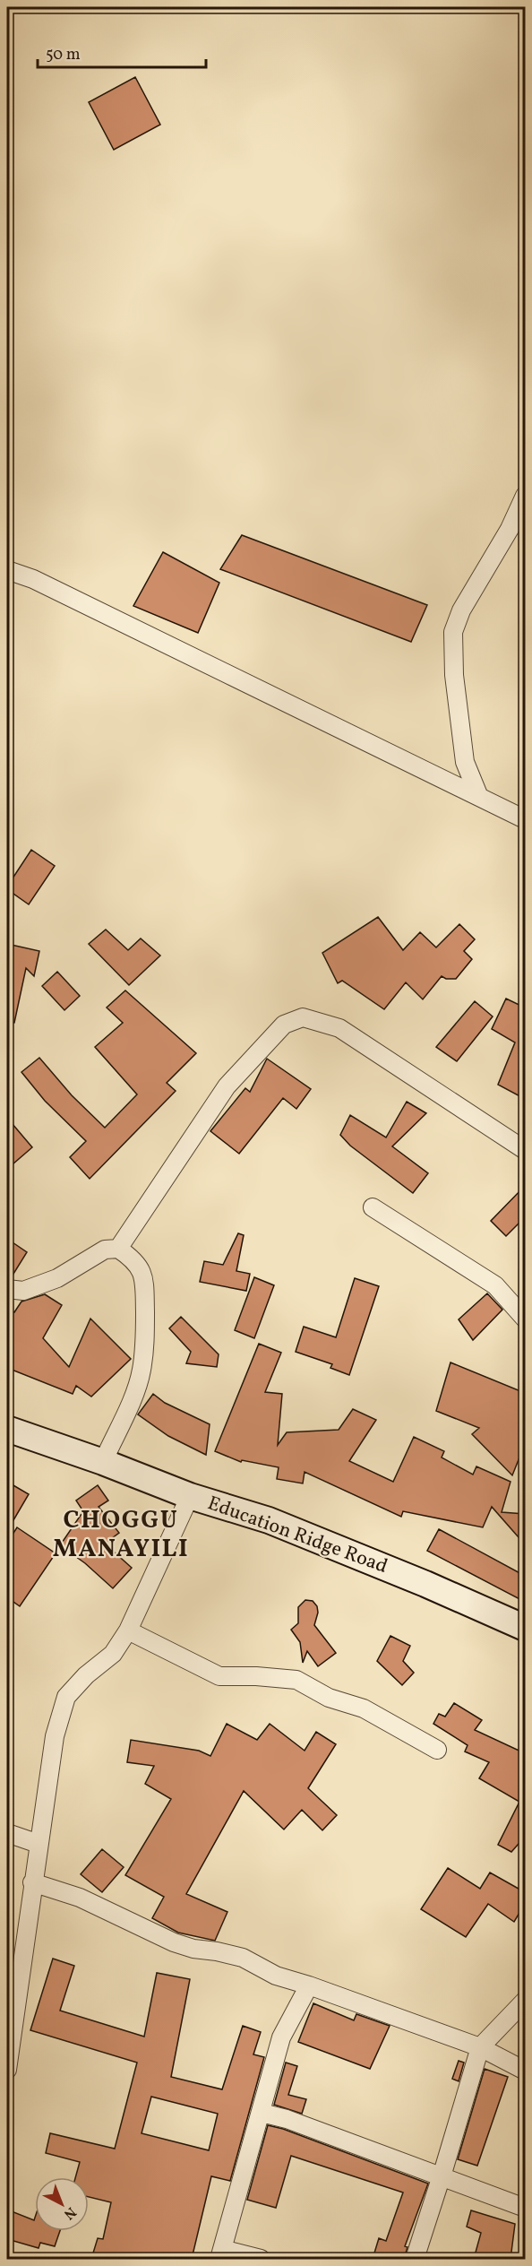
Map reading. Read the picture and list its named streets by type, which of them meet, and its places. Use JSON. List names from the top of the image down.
{
  "streets": {
    "main road": ["Education Ridge Road"]
  },
  "districts": ["CHOGGU MANAYILI"],
  "scale_bar": "50 m",
  "north": "bottom right"
}
